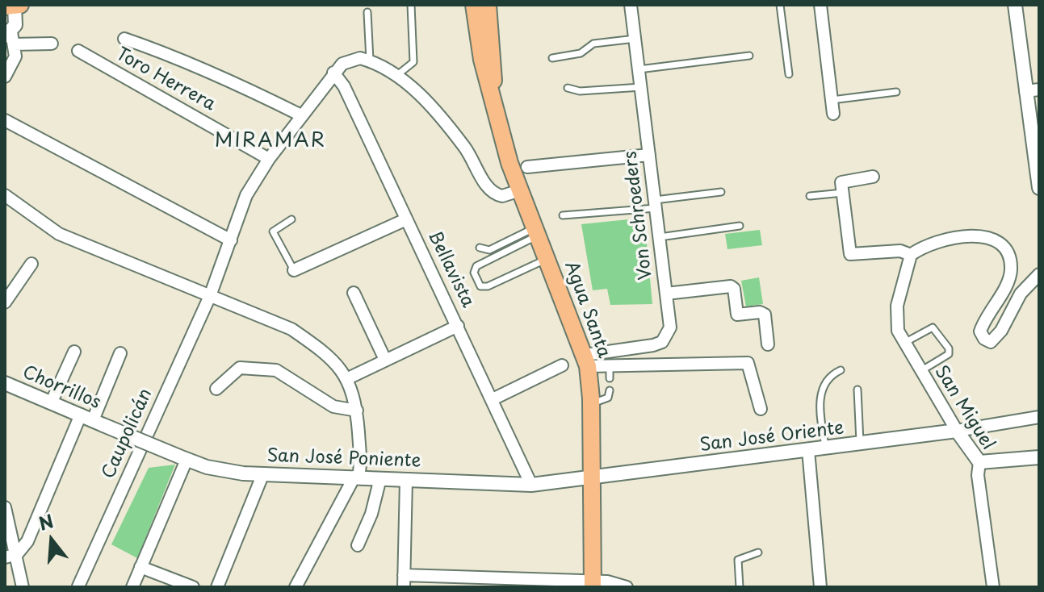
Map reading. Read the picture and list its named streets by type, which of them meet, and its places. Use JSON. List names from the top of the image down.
{
  "streets": {
    "main road": ["Agua Santa"],
    "street": [
      "Toro Herrera",
      "Von Schroeders",
      "Bellavista",
      "Chorrillos",
      "San Miguel",
      "Caupolicán",
      "San José Oriente",
      "San José Poniente"
    ]
  },
  "crossings": [
    ["Toro Herrera", "Caupolicán"],
    ["Von Schroeders", "Agua Santa"],
    ["Bellavista", "Caupolicán"],
    ["Bellavista", "San José Poniente"],
    ["Agua Santa", "San José Oriente"],
    ["Agua Santa", "San José Poniente"],
    ["Chorrillos", "San José Poniente"],
    ["San Miguel", "San José Oriente"],
    ["San José Oriente", "San José Poniente"]
  ],
  "districts": ["MIRAMAR"],
  "north": "top"
}
